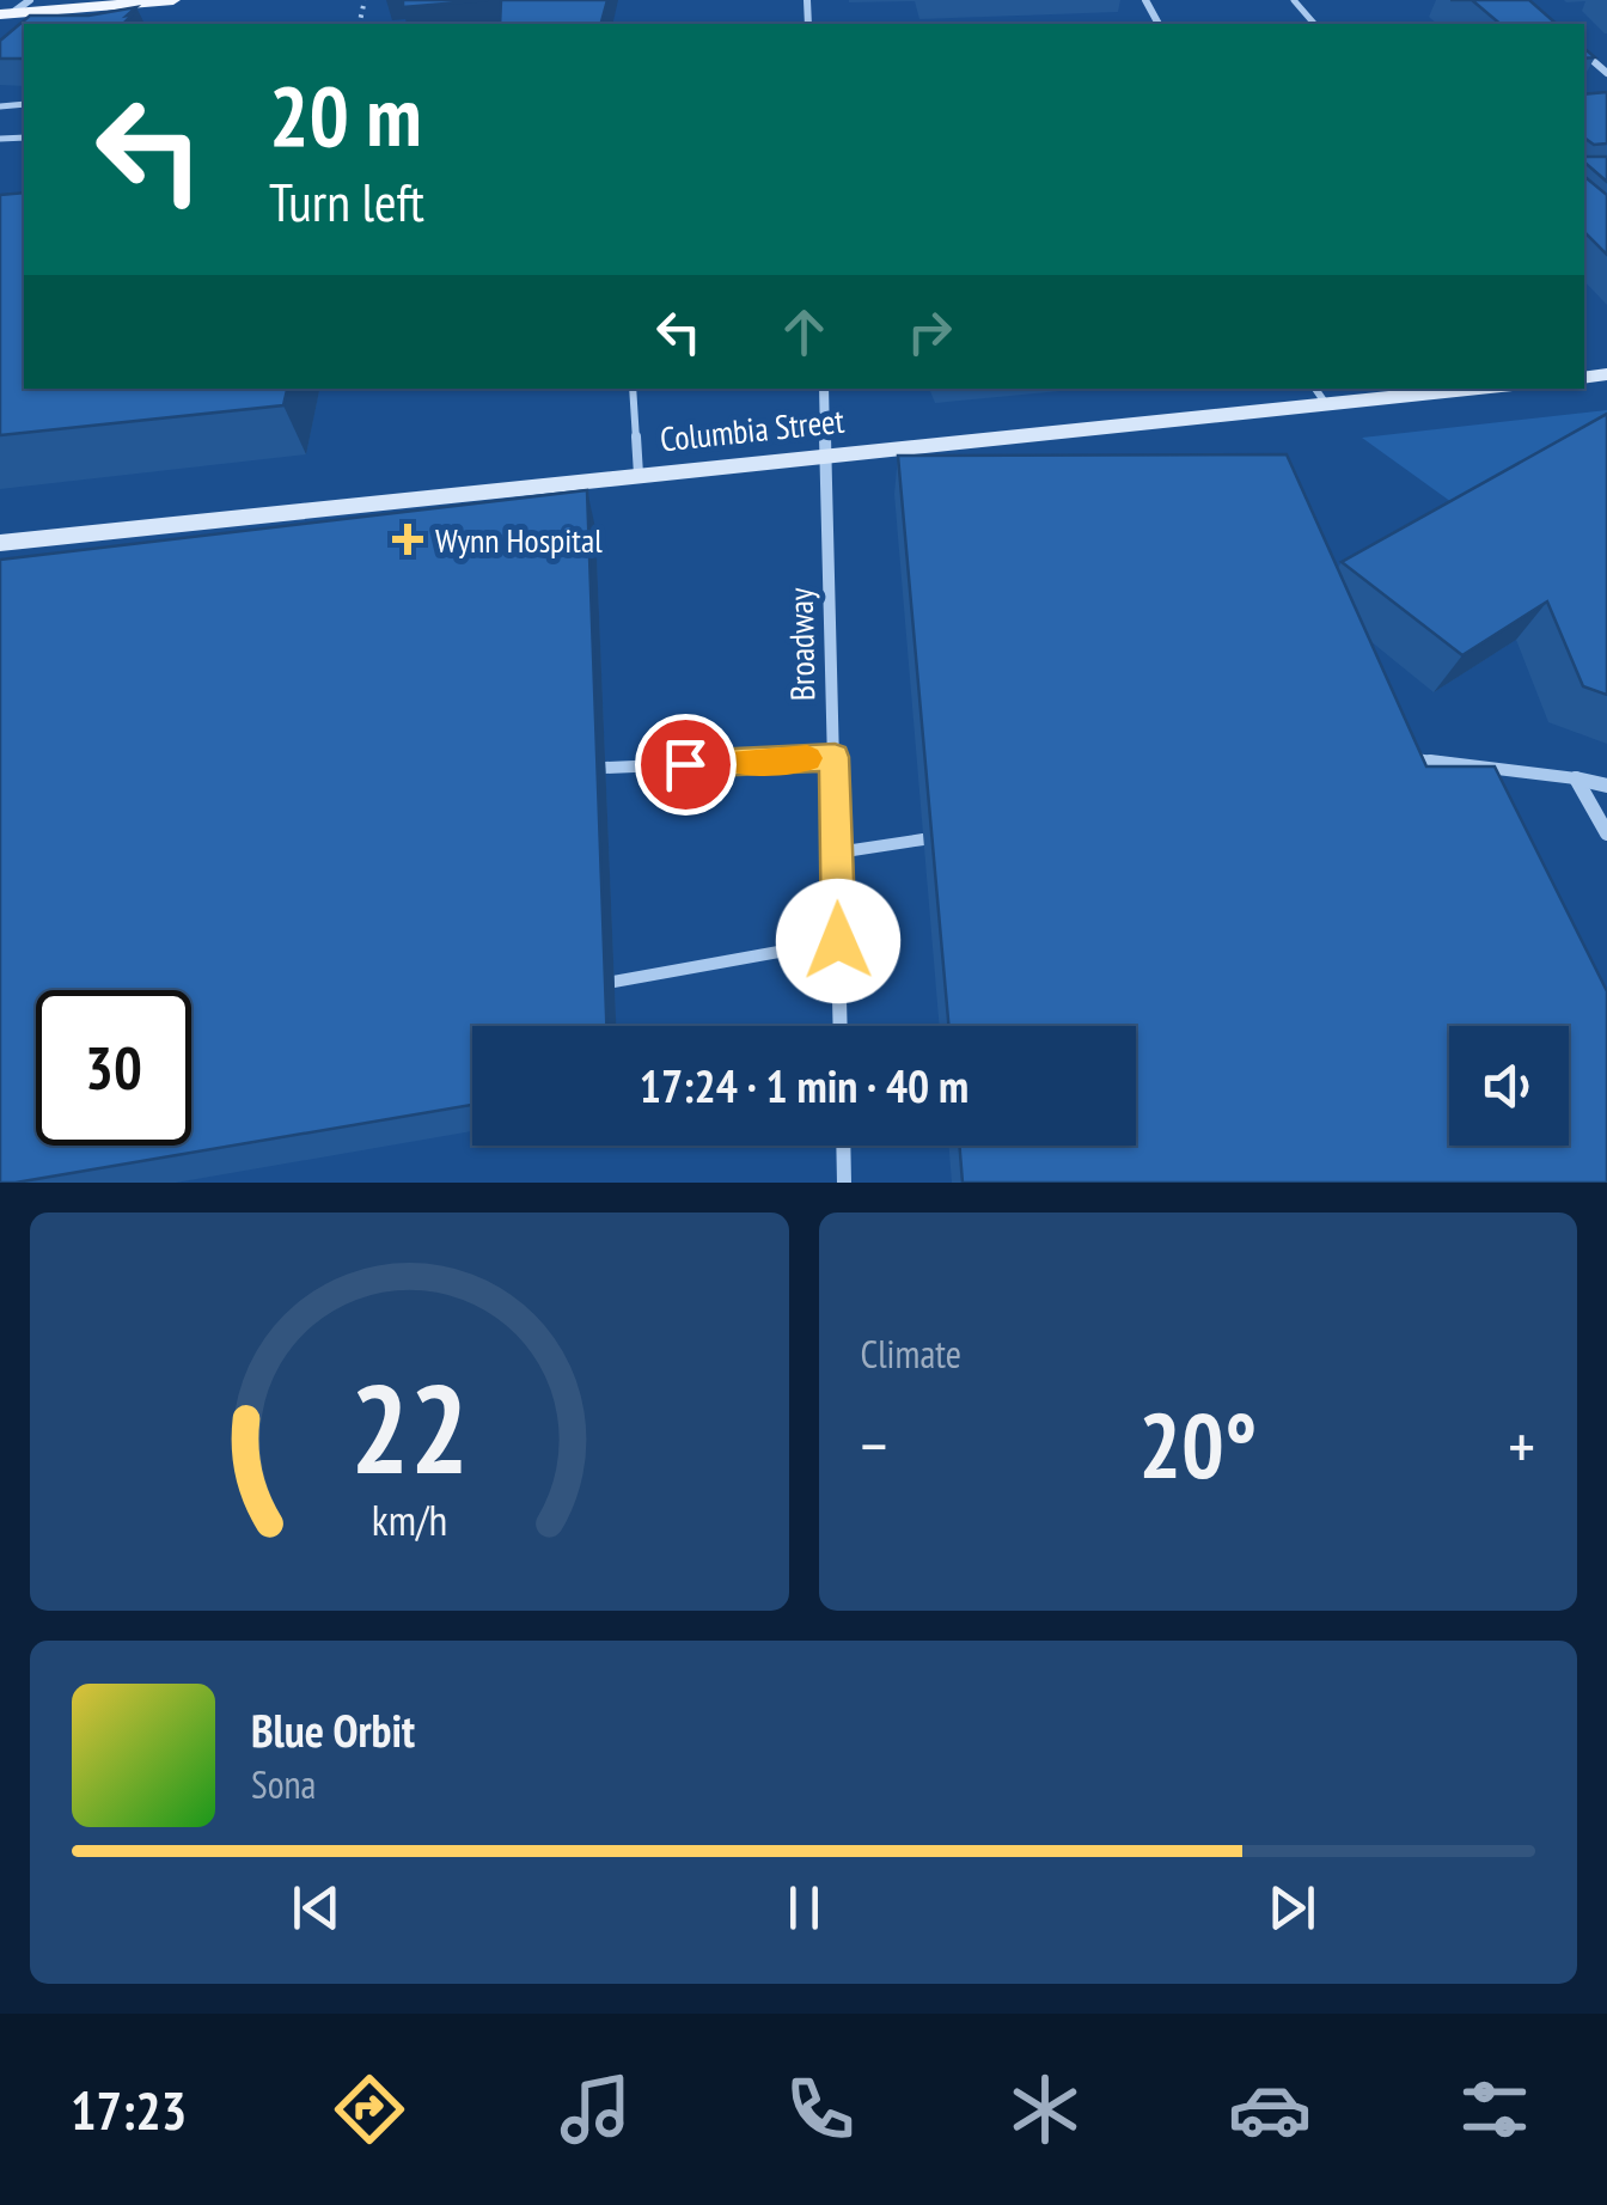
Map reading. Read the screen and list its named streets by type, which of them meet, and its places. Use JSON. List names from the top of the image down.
{
  "streets": {
    "street": ["Columbia Street", "Broadway"]
  },
  "crossings": [
    ["Columbia Street", "Broadway"]
  ],
  "places": {
    "health": ["Wynn Hospital"]
  },
  "page": {
    "turn": ["20 m", "Turn left"],
    "limit": "30",
    "trip": "17:24 · 1 min · 40 m",
    "tile": "Climate",
    "heat": ["−", "20°", "+"],
    "song": ["Blue Orbit", "Sona"],
    "tabs": "17:23",
    "gauge": ["22", "km/h"]
  }
}
